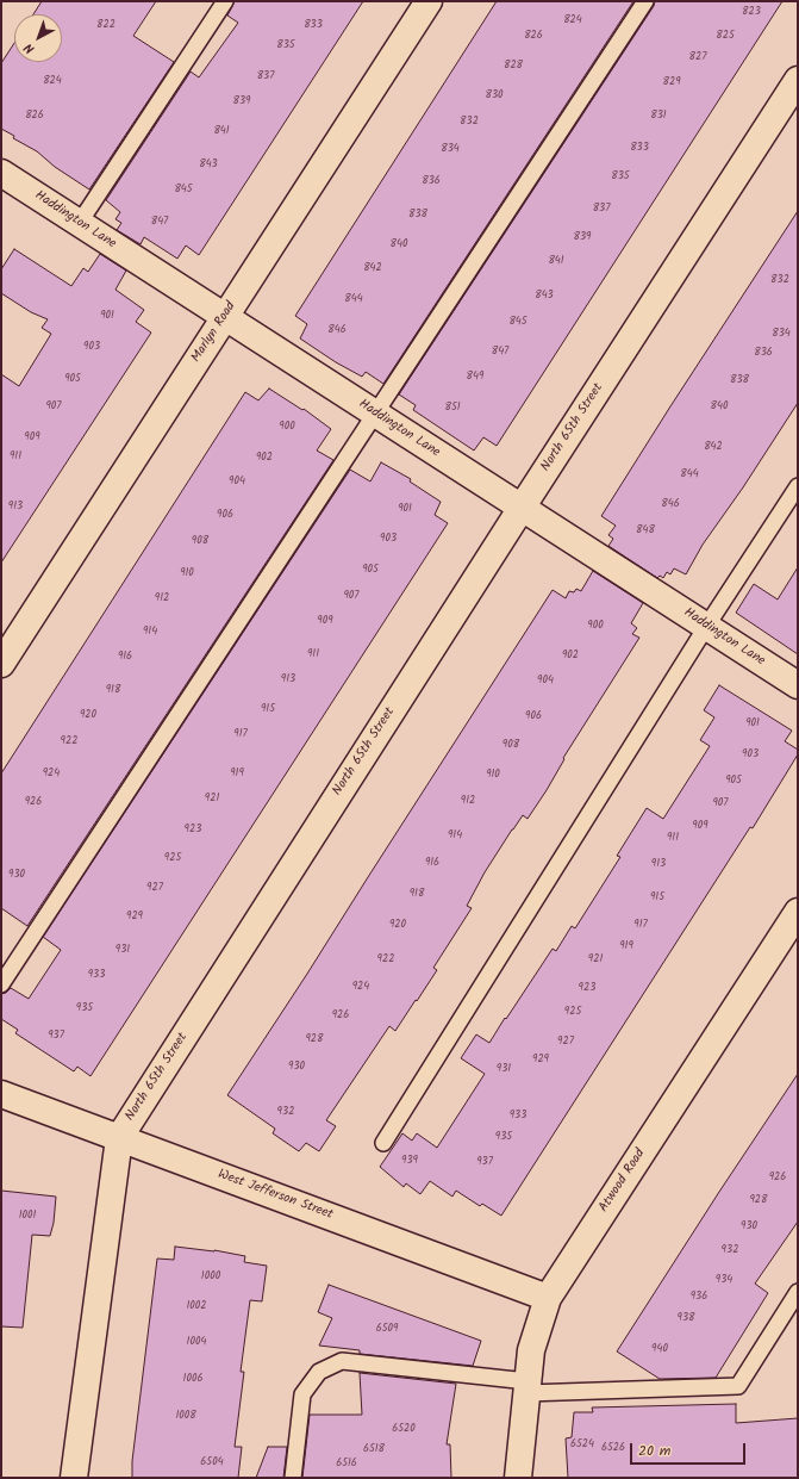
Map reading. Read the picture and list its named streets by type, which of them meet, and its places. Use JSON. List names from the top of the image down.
{
  "streets": {
    "street": [
      "Haddington Lane",
      "Marlyn Road",
      "North 65th Street",
      "Atwood Road",
      "West Jefferson Street"
    ]
  },
  "crossings": [
    ["Haddington Lane", "Marlyn Road"],
    ["Haddington Lane", "North 65th Street"],
    ["North 65th Street", "West Jefferson Street"],
    ["Atwood Road", "West Jefferson Street"]
  ],
  "house_numbers": [
    "823",
    "824",
    "822",
    "833",
    "826",
    "825",
    "835",
    "827",
    "828",
    "837",
    "824",
    "829",
    "830",
    "839",
    "826",
    "831",
    "832",
    "841",
    "833",
    "834",
    "843",
    "835",
    "836",
    "845",
    "837",
    "838",
    "847",
    "839",
    "840",
    "841",
    "842",
    "832",
    "843",
    "844",
    "901",
    "845",
    "846",
    "834",
    "903",
    "847",
    "836",
    "849",
    "905",
    "838",
    "907",
    "840",
    "851",
    "900",
    "909",
    "842",
    "911",
    "902",
    "844",
    "904",
    "846",
    "913",
    "901",
    "906",
    "848",
    "903",
    "908",
    "905",
    "910",
    "907",
    "912",
    "909",
    "900",
    "914",
    "911",
    "902",
    "916",
    "913",
    "904",
    "918",
    "915",
    "920",
    "906",
    "901",
    "917",
    "922",
    "908",
    "903",
    "924",
    "919",
    "910",
    "905",
    "921",
    "912",
    "926",
    "907",
    "909",
    "923",
    "914",
    "911",
    "925",
    "916",
    "913",
    "930",
    "927",
    "918",
    "915",
    "929",
    "920",
    "917",
    "919",
    "931",
    "922",
    "921",
    "933",
    "924",
    "923",
    "935",
    "925",
    "926",
    "937",
    "928",
    "927",
    "929",
    "930",
    "931",
    "932",
    "933",
    "935",
    "939",
    "937",
    "926",
    "928",
    "1001",
    "930",
    "932",
    "1000",
    "934",
    "936",
    "1002",
    "938",
    "6509",
    "1004",
    "940",
    "1006",
    "1008",
    "6520",
    "6524",
    "6526",
    "6518",
    "6504",
    "6516"
  ],
  "scale_bar": "20 m",
  "north": "bottom left"
}
